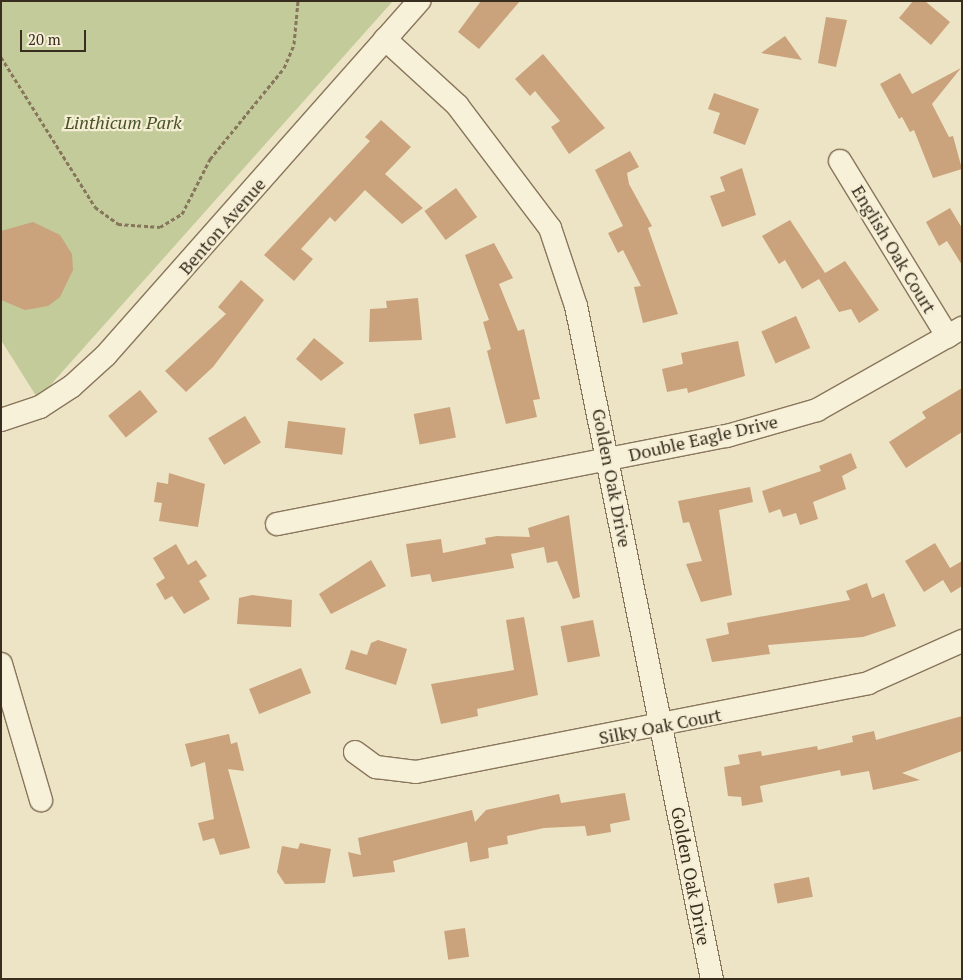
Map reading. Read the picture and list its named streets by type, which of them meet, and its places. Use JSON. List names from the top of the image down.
{
  "streets": {
    "street": [
      "Benton Avenue",
      "English Oak Court",
      "Double Eagle Drive",
      "Golden Oak Drive",
      "Silky Oak Court"
    ]
  },
  "crossings": [
    ["Benton Avenue", "Golden Oak Drive"],
    ["English Oak Court", "Double Eagle Drive"],
    ["Double Eagle Drive", "Golden Oak Drive"],
    ["Golden Oak Drive", "Silky Oak Court"]
  ],
  "parks": ["Linthicum Park"],
  "scale_bar": "20 m"
}
